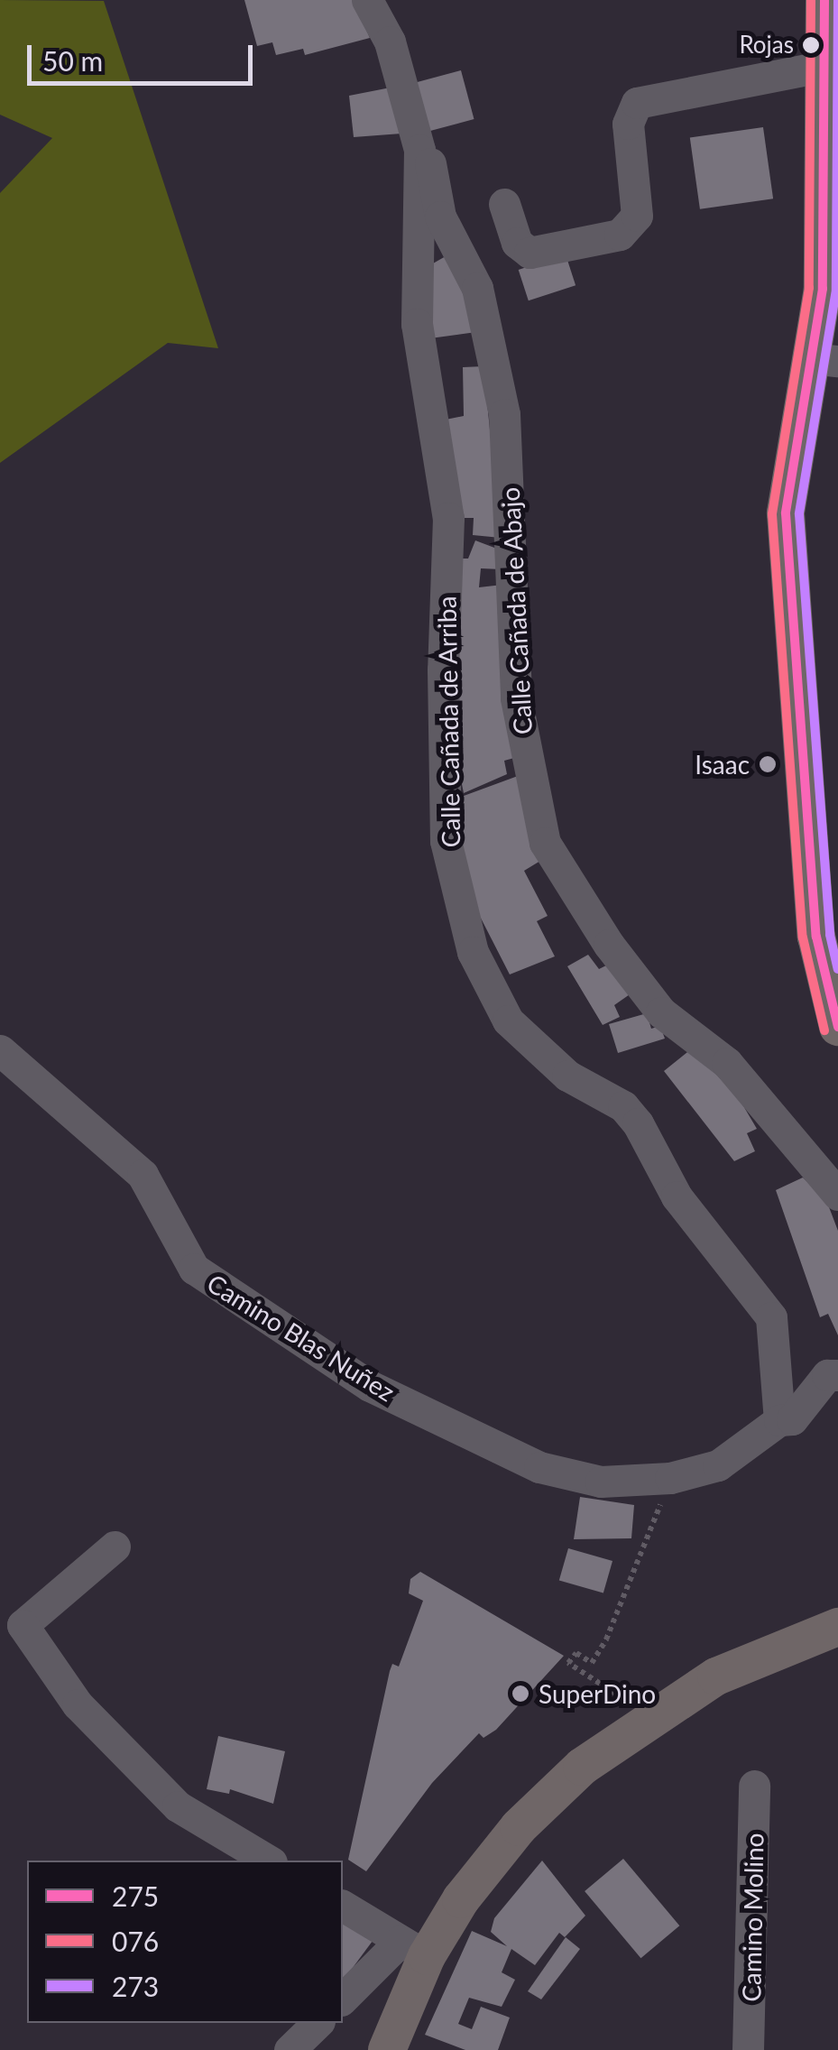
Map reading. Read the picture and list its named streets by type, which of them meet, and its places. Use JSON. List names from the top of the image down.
{
  "streets": {
    "street": [
      "Calle Cañada de Abajo",
      "Calle Cañada de Arriba",
      "Camino Blas Nuñez",
      "Camino Molino"
    ]
  },
  "crossings": [
    ["Calle Cañada de Abajo", "Calle Cañada de Arriba"],
    ["Calle Cañada de Arriba", "Camino Blas Nuñez"]
  ],
  "places": ["Rojas", "Isaac", "SuperDino"],
  "lines": ["transit line 275", "transit line 076", "transit line 273"],
  "legend": ["275", "076", "273"],
  "scale_bar": "50 m"
}
